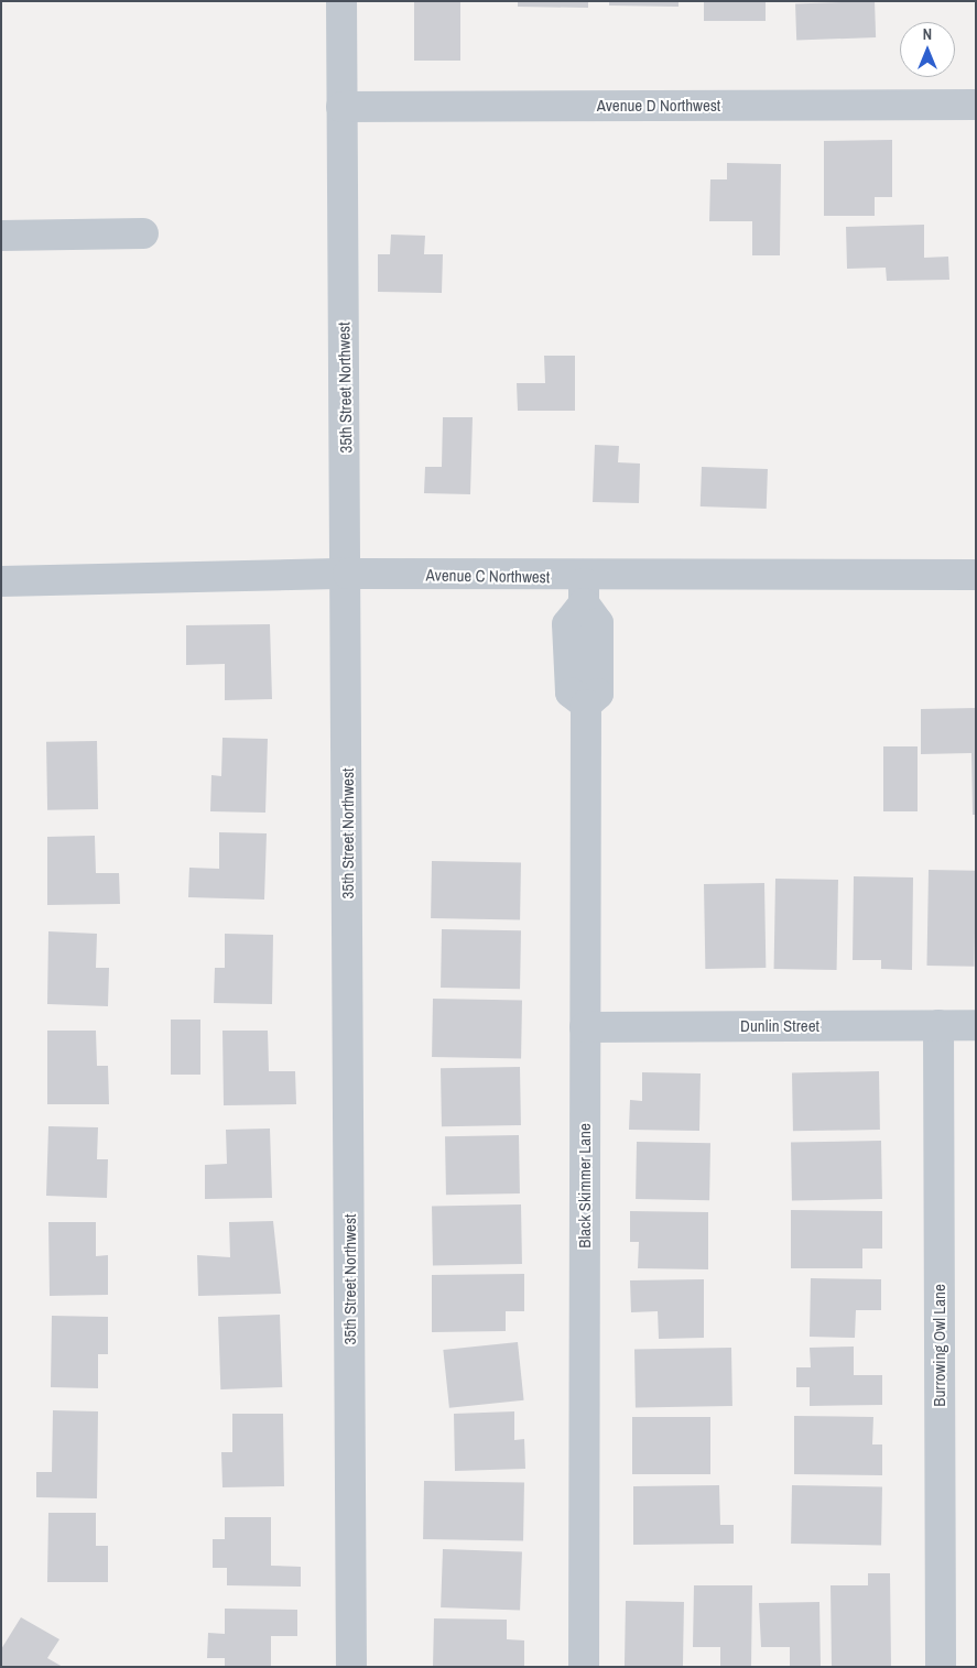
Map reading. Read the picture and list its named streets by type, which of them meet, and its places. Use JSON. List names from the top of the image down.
{
  "streets": {
    "street": [
      "Avenue D Northwest",
      "35th Street Northwest",
      "Avenue C Northwest",
      "Dunlin Street",
      "Black Skimmer Lane",
      "Burrowing Owl Lane"
    ]
  },
  "crossings": [
    ["Avenue D Northwest", "35th Street Northwest"],
    ["35th Street Northwest", "Avenue C Northwest"],
    ["Avenue C Northwest", "Black Skimmer Lane"],
    ["Dunlin Street", "Black Skimmer Lane"],
    ["Dunlin Street", "Burrowing Owl Lane"]
  ],
  "north": "top"
}
